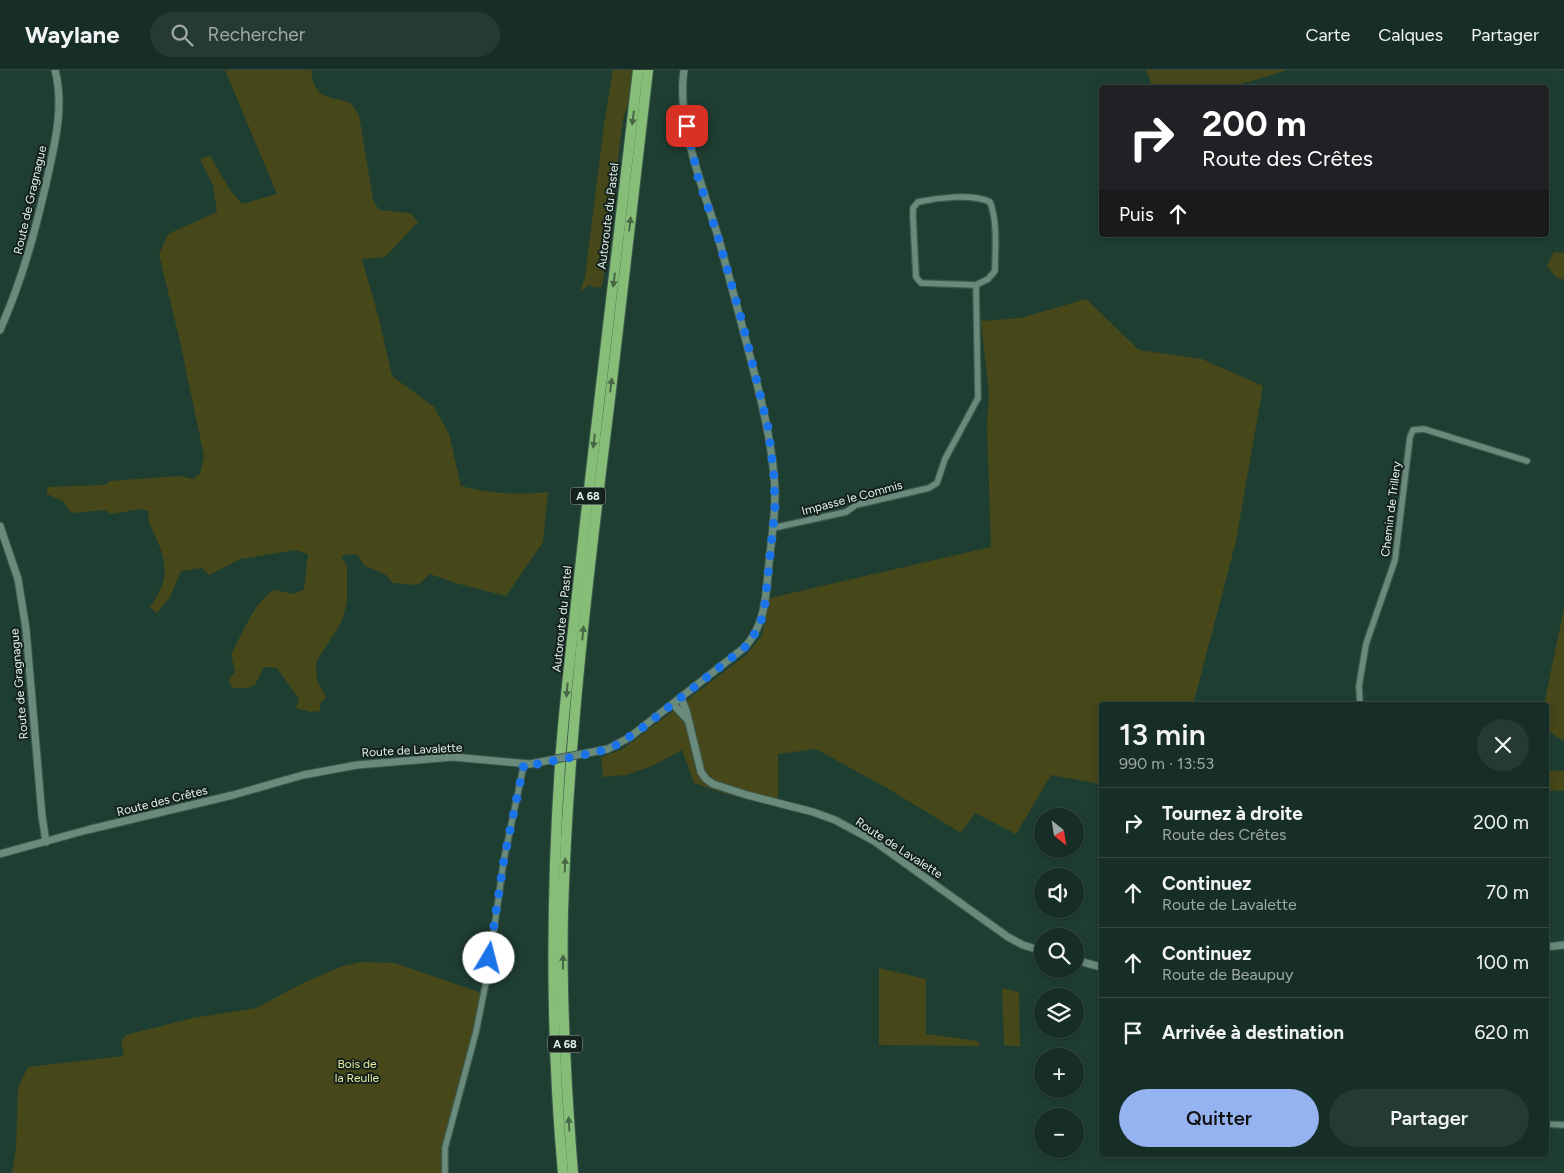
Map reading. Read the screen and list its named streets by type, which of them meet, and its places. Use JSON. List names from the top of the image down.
{
  "streets": {
    "highway": ["Autoroute du Pastel", "A 68"],
    "street": [
      "Route de Gragnague",
      "Impasse le Commis",
      "Chemin de Trillery",
      "Route de Lavalette",
      "Route des Crêtes"
    ]
  },
  "crossings": [
    ["Route de Gragnague", "Route des Crêtes"],
    ["Route de Lavalette", "Route des Crêtes"]
  ],
  "parks": ["Bois de la Reulle"],
  "north": "bottom right",
  "page": {
    "header": "Waylane",
    "search": "Rechercher",
    "nav": ["Carte", "Calques", "Partager"],
    "turn": ["200 m", "Route des Crêtes"],
    "then": "Puis",
    "heading": ["13 min", "990 m · 13:53"],
    "list": [
      {
        "name": "Tournez à droite",
        "note": "Route des Crêtes",
        "value": "200 m"
      },
      {
        "name": "Continuez",
        "note": "Route de Lavalette",
        "value": "70 m"
      },
      {
        "name": "Continuez",
        "note": "Route de Beaupuy",
        "value": "100 m"
      },
      {
        "name": "Arrivée à destination",
        "value": "620 m"
      }
    ],
    "map_buttons": ["+", "−"],
    "buttons": ["Quitter", "Partager"]
  }
}
